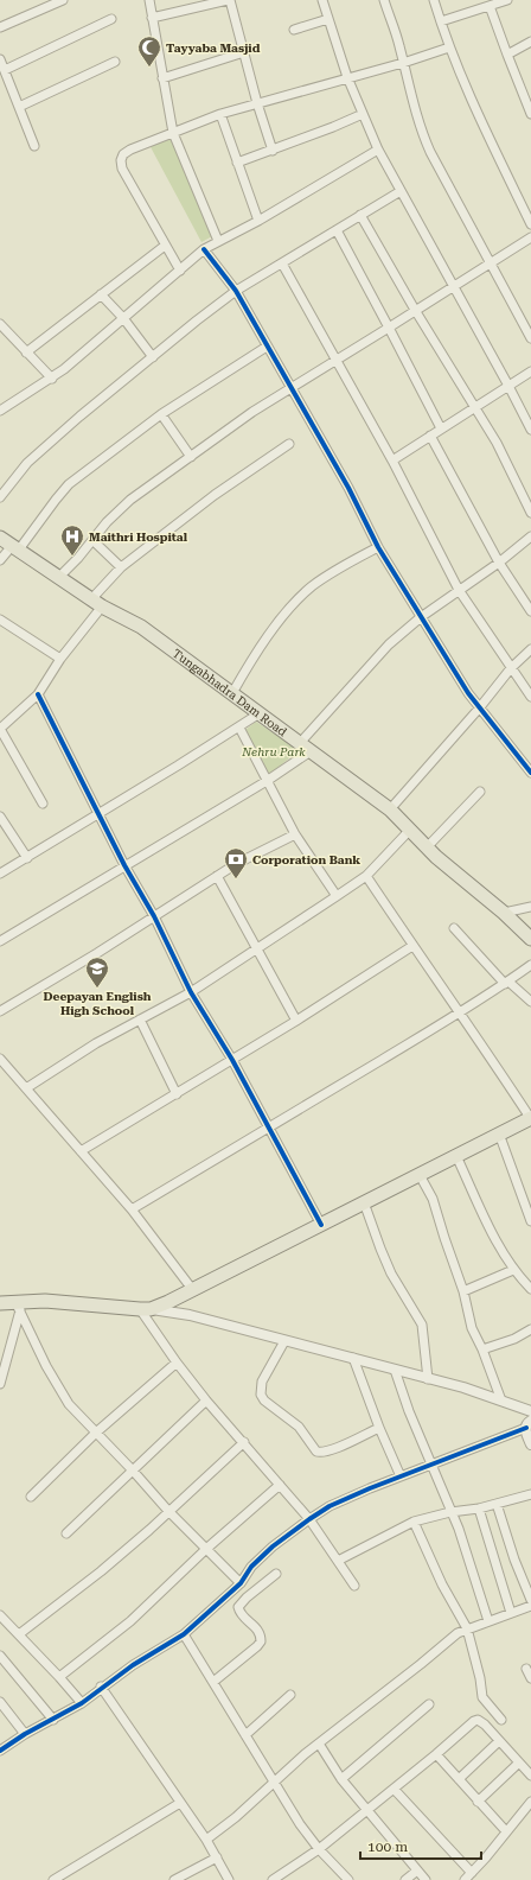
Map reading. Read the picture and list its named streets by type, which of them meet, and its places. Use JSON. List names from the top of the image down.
{
  "streets": {
    "main road": ["Tungabhadra Dam Road"]
  },
  "parks": ["Nehru Park"],
  "places": {
    "mosque": ["Tayyaba Masjid"],
    "hospital": ["Maithri Hospital"],
    "bank": ["Corporation Bank"],
    "school or university": ["Deepayan English High School"]
  },
  "scale_bar": "100 m"
}
